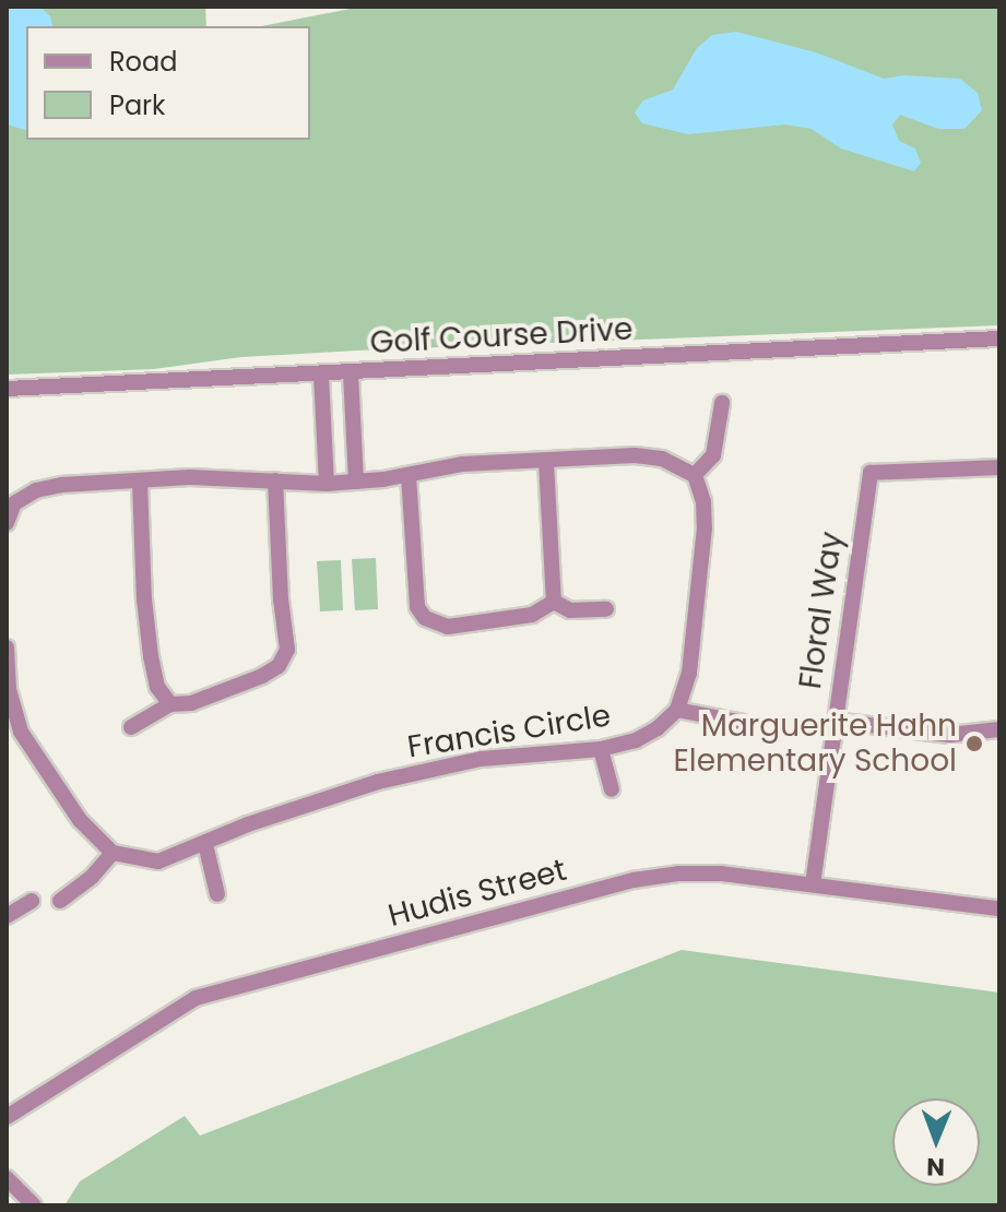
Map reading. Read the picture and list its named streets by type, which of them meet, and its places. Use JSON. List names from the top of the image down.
{
  "streets": {
    "street": [
      "Golf Course Drive",
      "Floral Way",
      "Francis Circle",
      "Hudis Street"
    ]
  },
  "crossings": [
    ["Floral Way", "Hudis Street"]
  ],
  "places": ["Marguerite Hahn Elementary School"],
  "legend": ["Road", "Park"],
  "north": "bottom"
}
